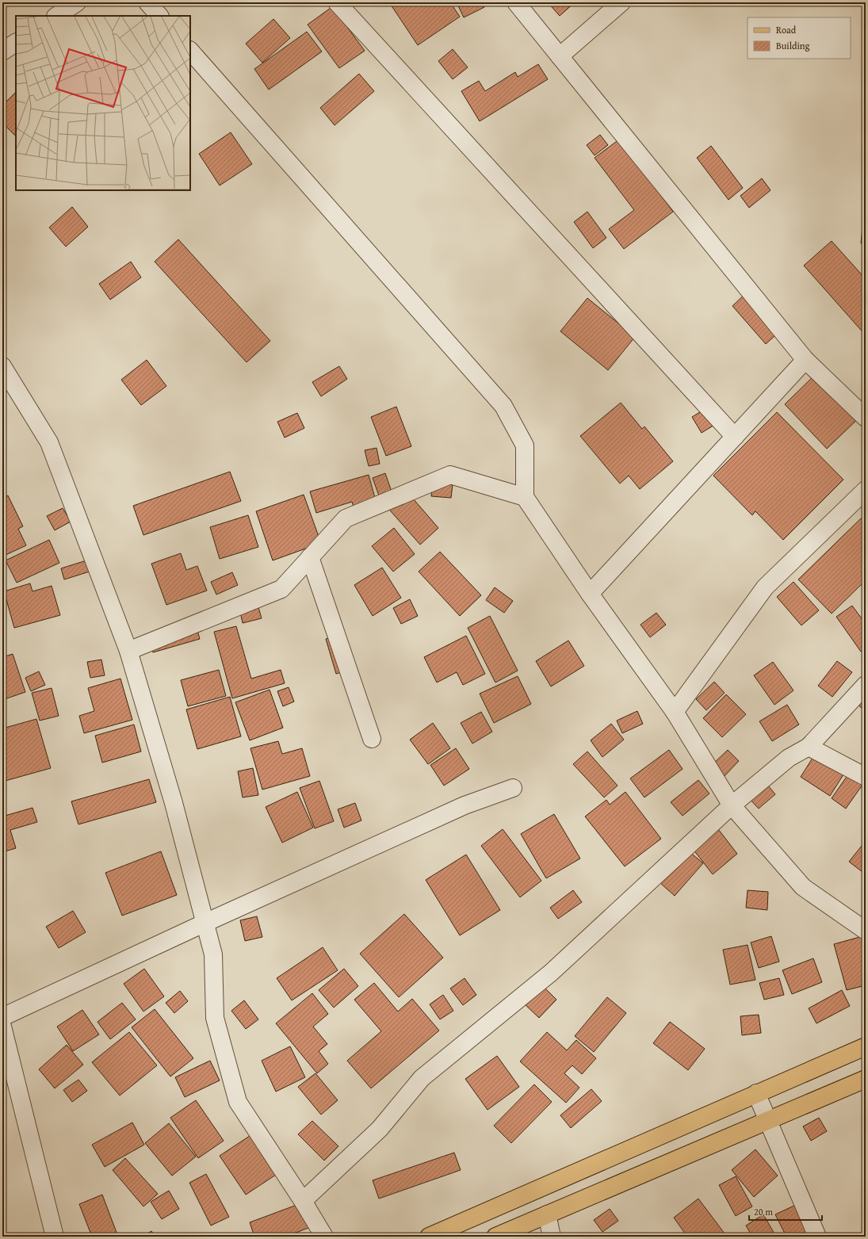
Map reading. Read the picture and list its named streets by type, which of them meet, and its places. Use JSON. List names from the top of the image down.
{
  "legend": ["Road", "Building"],
  "scale_bar": "20 m"
}
